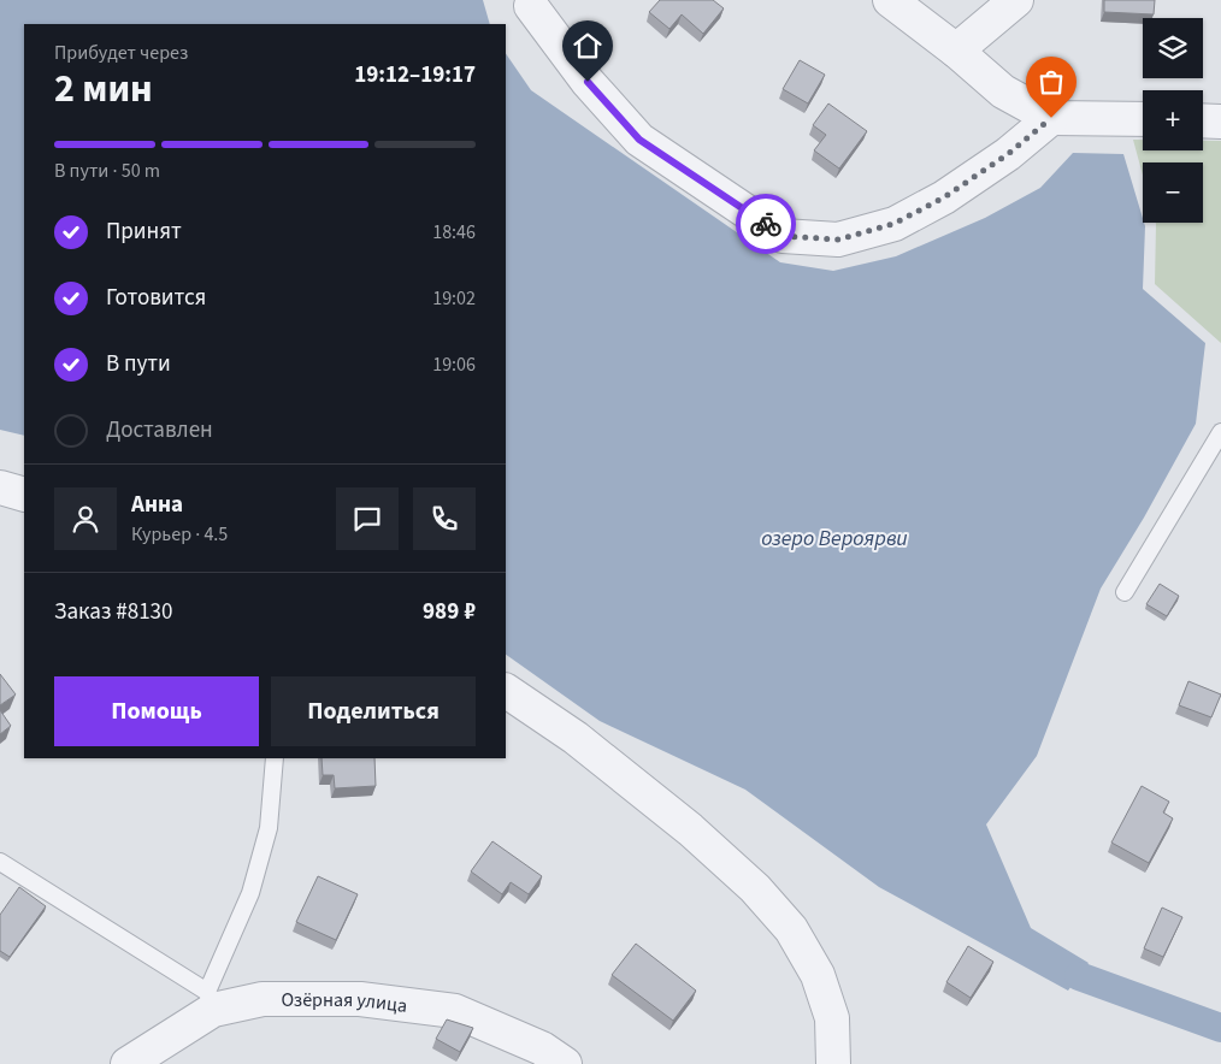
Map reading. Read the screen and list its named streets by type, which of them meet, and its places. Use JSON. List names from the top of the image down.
{
  "streets": {
    "street": ["Озёрная улица"]
  },
  "water": ["озеро Вероярви"],
  "page": {
    "map_buttons": ["+", "−"],
    "heading": ["2 мин", "Прибудет через", "19:12–19:17"],
    "panel": [
      "Анна",
      "Курьер · 4.5",
      "Заказ #8130",
      "989 ₽"
    ],
    "bar": "В пути · 50 m",
    "list": [
      ["Принят", "18:46"],
      ["Готовится", "19:02"],
      ["В пути", "19:06"],
      "Доставлен"
    ],
    "buttons": ["Помощь", "Поделиться"]
  }
}
